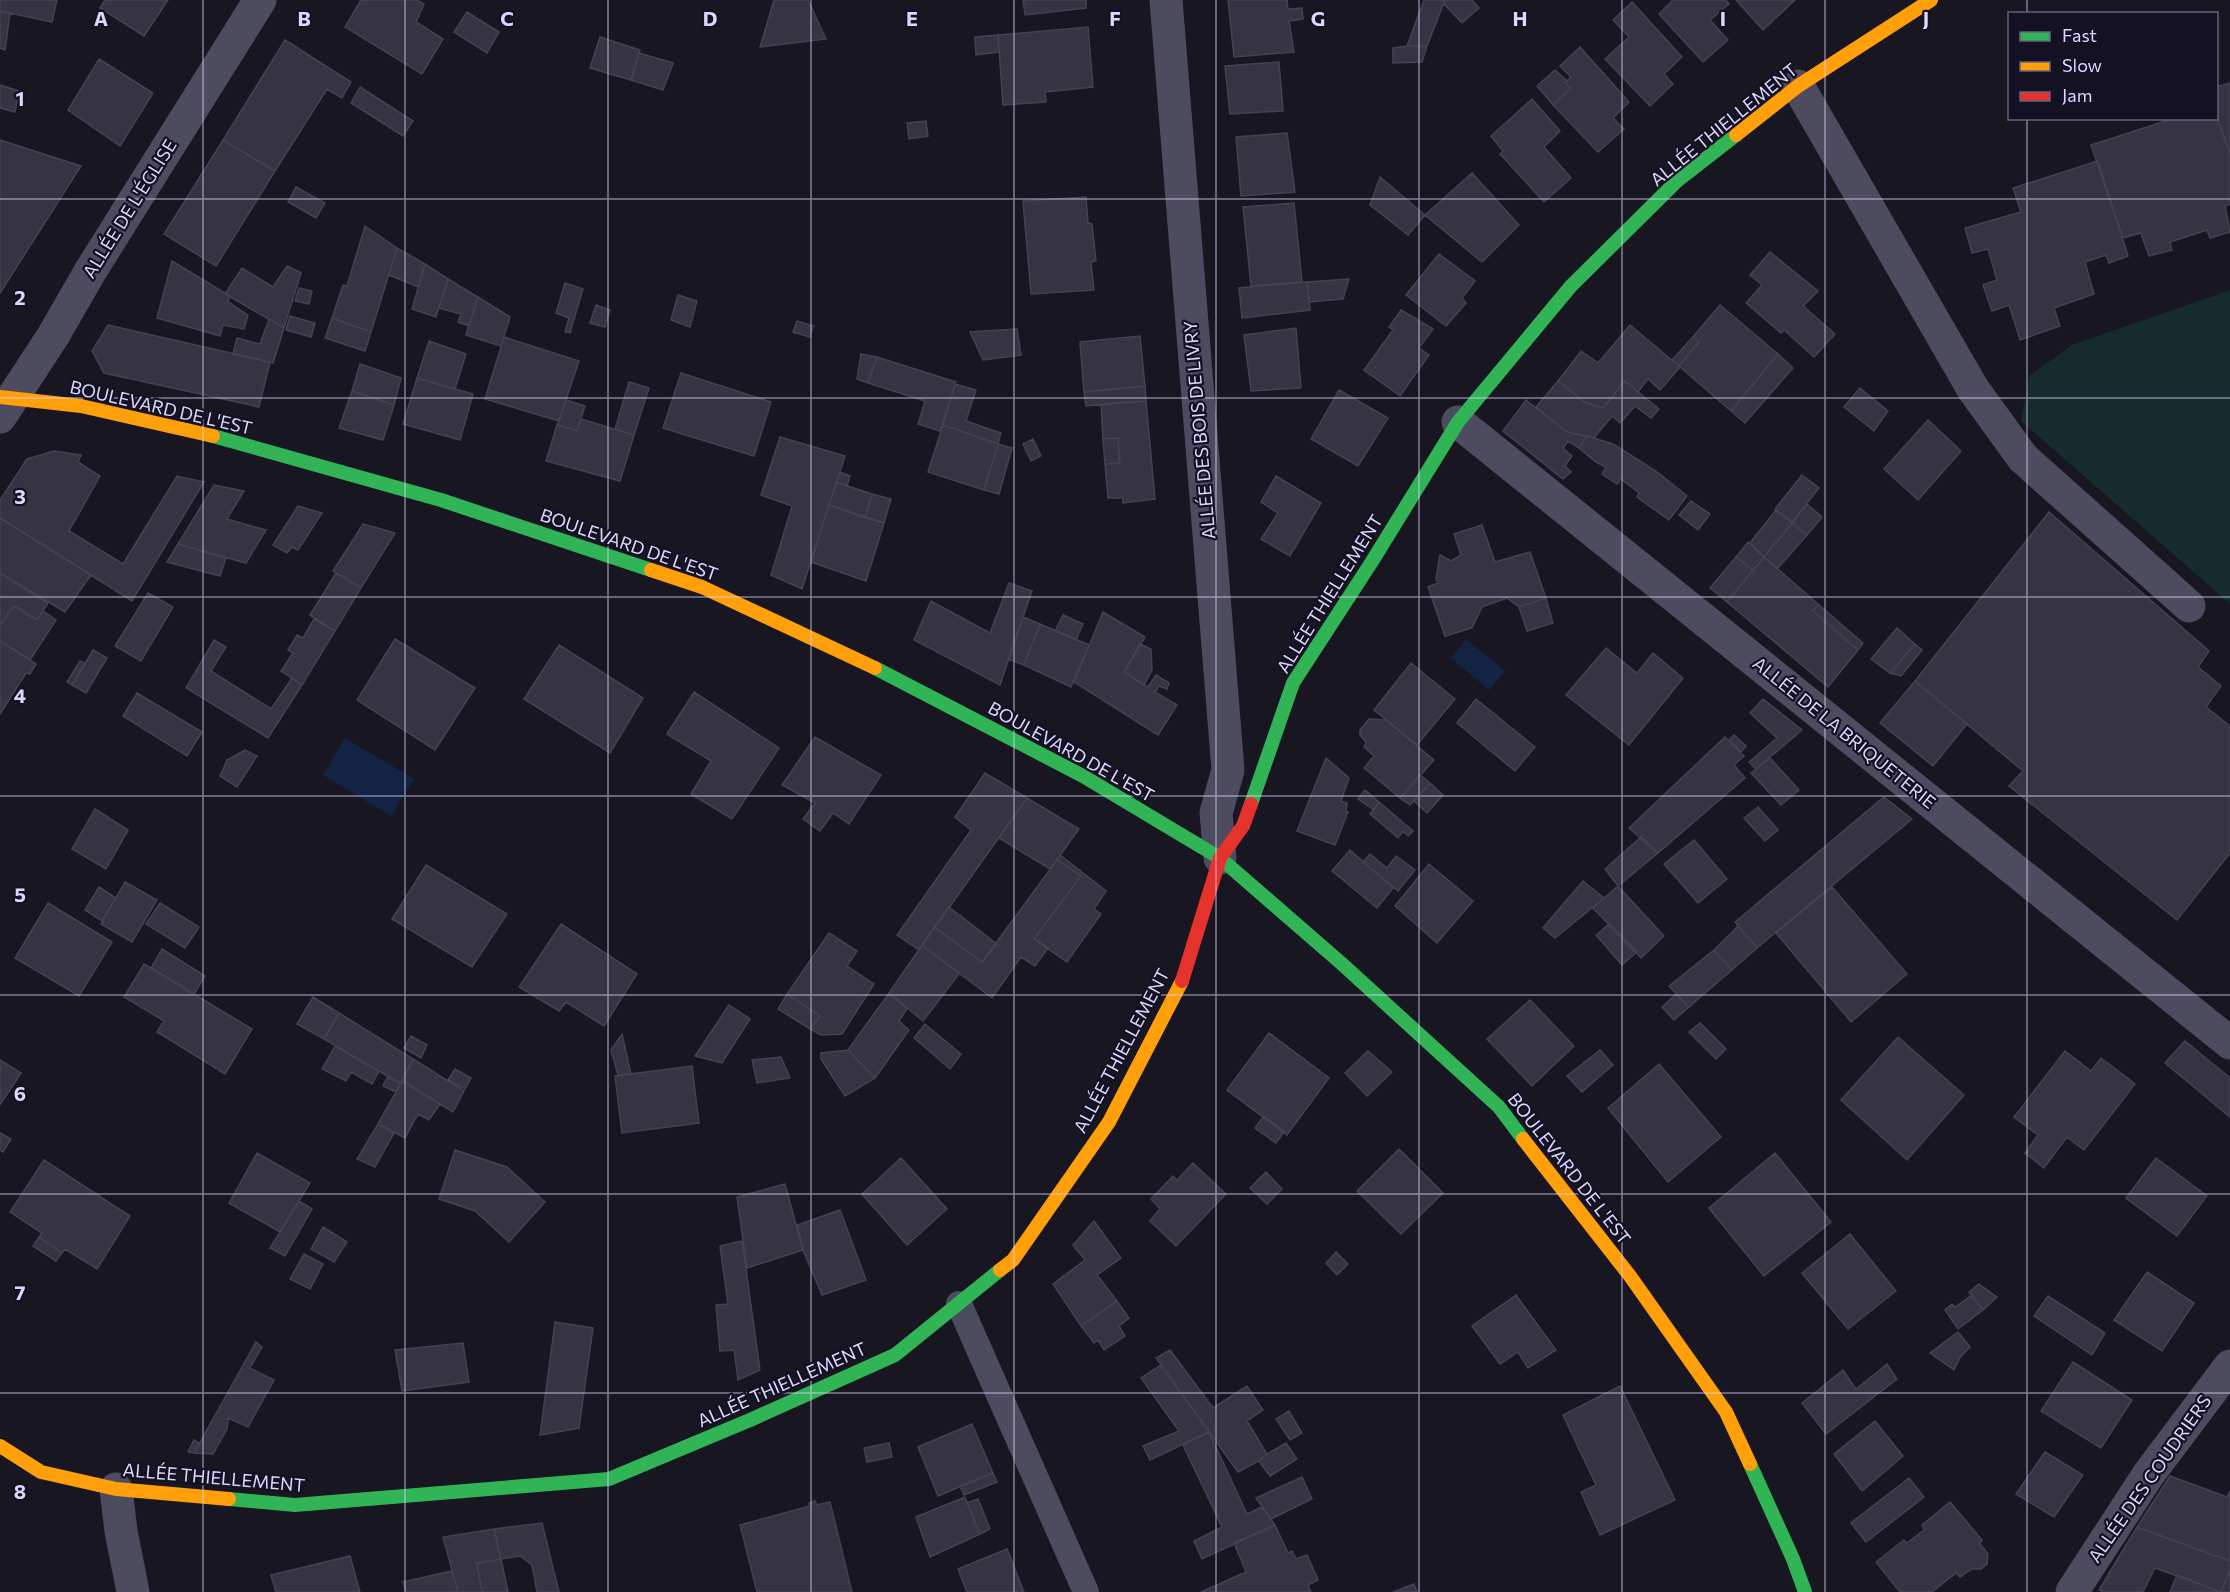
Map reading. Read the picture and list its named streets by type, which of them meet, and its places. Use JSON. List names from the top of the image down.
{
  "streets": {
    "street": [
      "ALLÉE THIELLEMENT",
      "ALLÉE DE L'ÉGLISE",
      "BOULEVARD DE L'EST",
      "ALLÉE DES BOIS DE LIVRY",
      "ALLÉE DE LA BRIQUETERIE",
      "ALLÉE DES COUDRIERS"
    ]
  },
  "crossings": [
    ["ALLÉE THIELLEMENT", "BOULEVARD DE L'EST"],
    ["ALLÉE THIELLEMENT", "ALLÉE DES BOIS DE LIVRY"],
    ["ALLÉE THIELLEMENT", "ALLÉE DE LA BRIQUETERIE"],
    ["ALLÉE DE L'ÉGLISE", "BOULEVARD DE L'EST"],
    ["BOULEVARD DE L'EST", "ALLÉE DES BOIS DE LIVRY"]
  ],
  "legend": ["Fast", "Slow", "Jam"],
  "grid": {
    "columns": [
      "A",
      "B",
      "C",
      "D",
      "E",
      "F",
      "G",
      "H",
      "I",
      "J"
    ],
    "rows": [
      "1",
      "2",
      "3",
      "4",
      "5",
      "6",
      "7",
      "8"
    ]
  }
}
